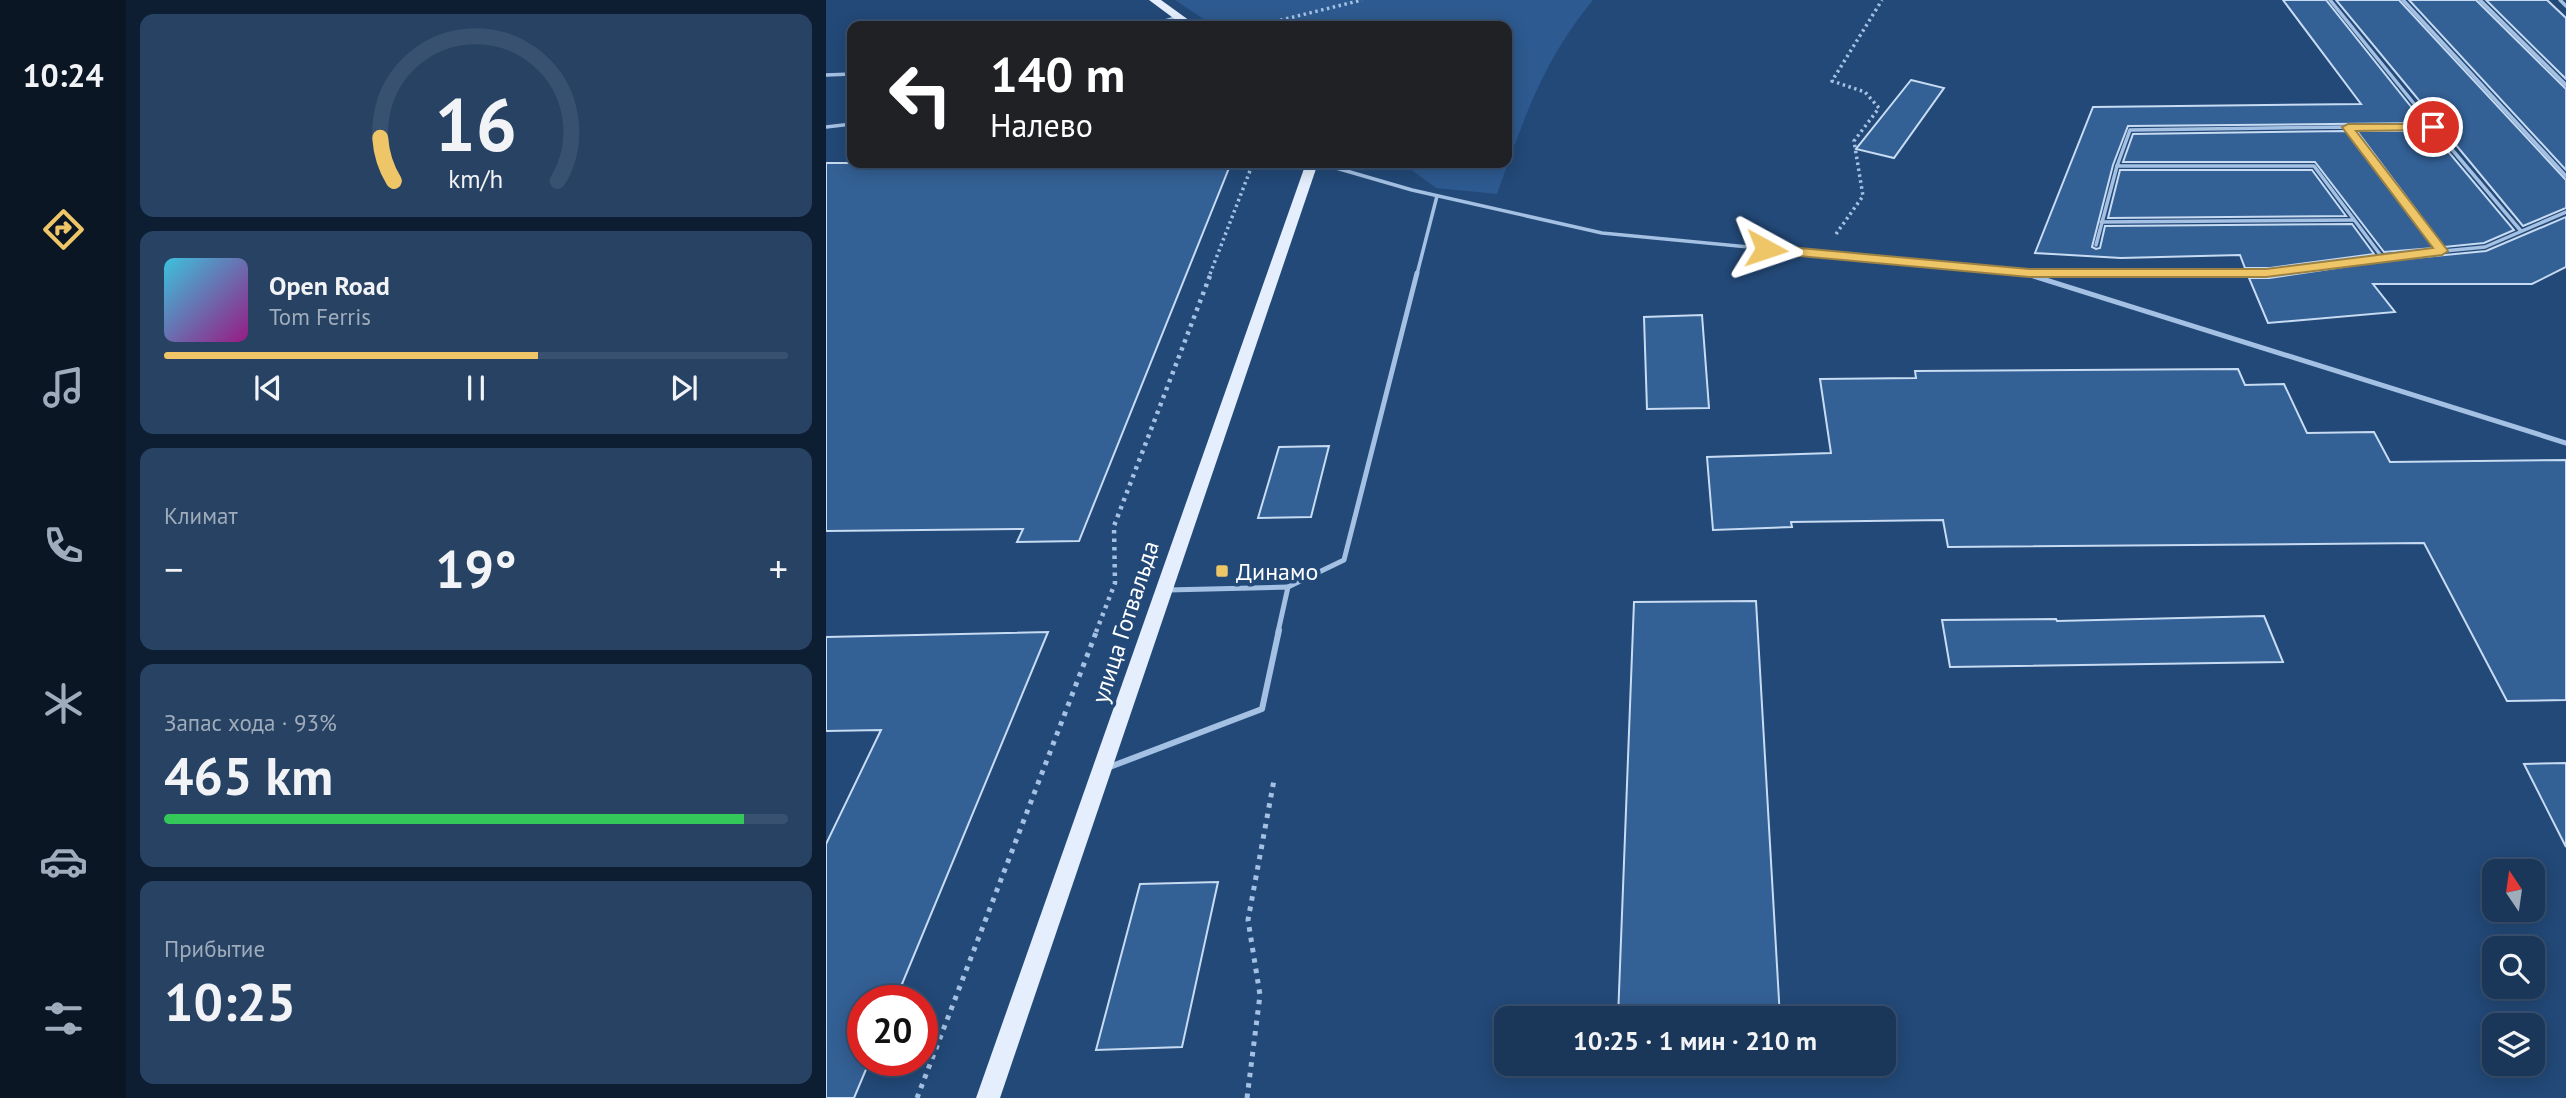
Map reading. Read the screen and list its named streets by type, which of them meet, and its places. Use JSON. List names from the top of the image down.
{
  "streets": {
    "main road": ["улица Готвальда"]
  },
  "places": {
    "transit": ["Динамо"]
  },
  "north": "top",
  "page": {
    "tabs": "10:24",
    "turn": ["140 m", "Налево"],
    "song": ["Open Road", "Tom Ferris"],
    "tile": [
      "Климат",
      ["Запас хода · 93%", "465 km"],
      ["Прибытие", "10:25"]
    ],
    "heat": ["−", "19°", "+"],
    "limit": "20",
    "trip": "10:25 · 1 мин · 210 m",
    "gauge": ["16", "km/h"]
  }
}
